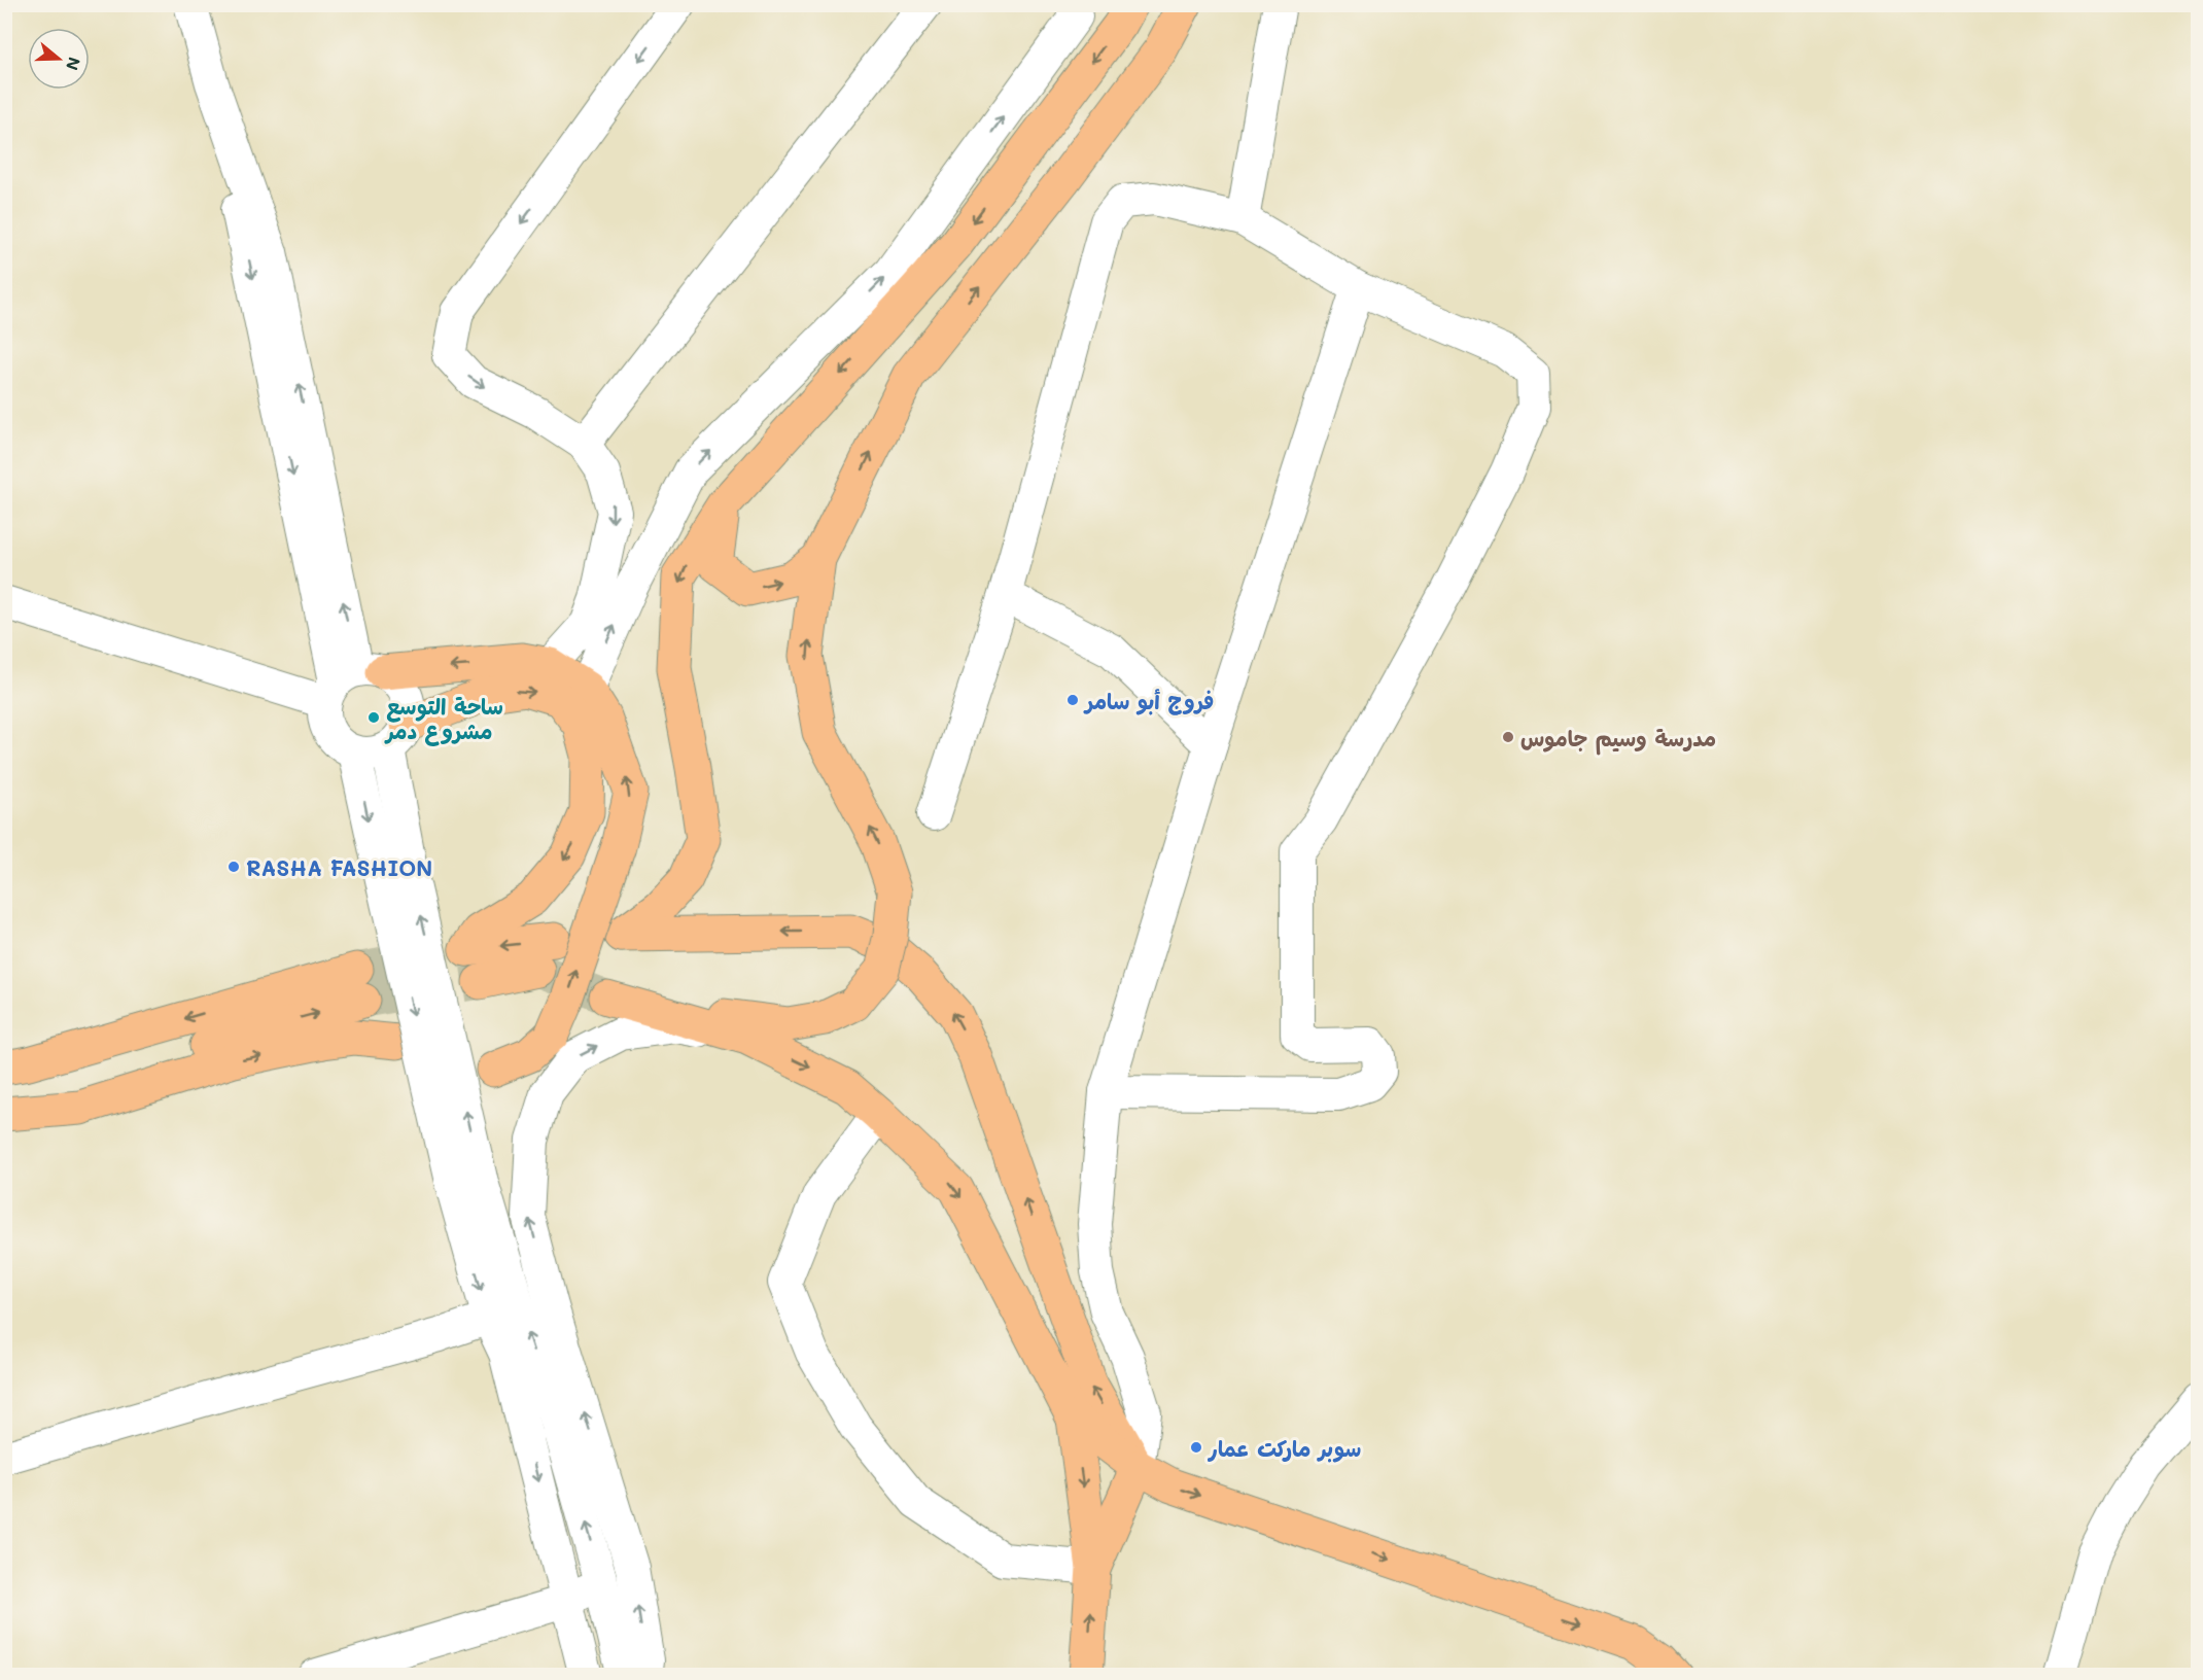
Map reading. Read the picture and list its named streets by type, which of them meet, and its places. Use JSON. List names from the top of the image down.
{
  "places": [
    "فروج أبو سامر",
    "ساحة التوسع مشروع دمر",
    "مدرسة وسيم جاموس",
    "RASHA FASHION",
    "سوبر ماركت عمار"
  ],
  "north": "right"
}
